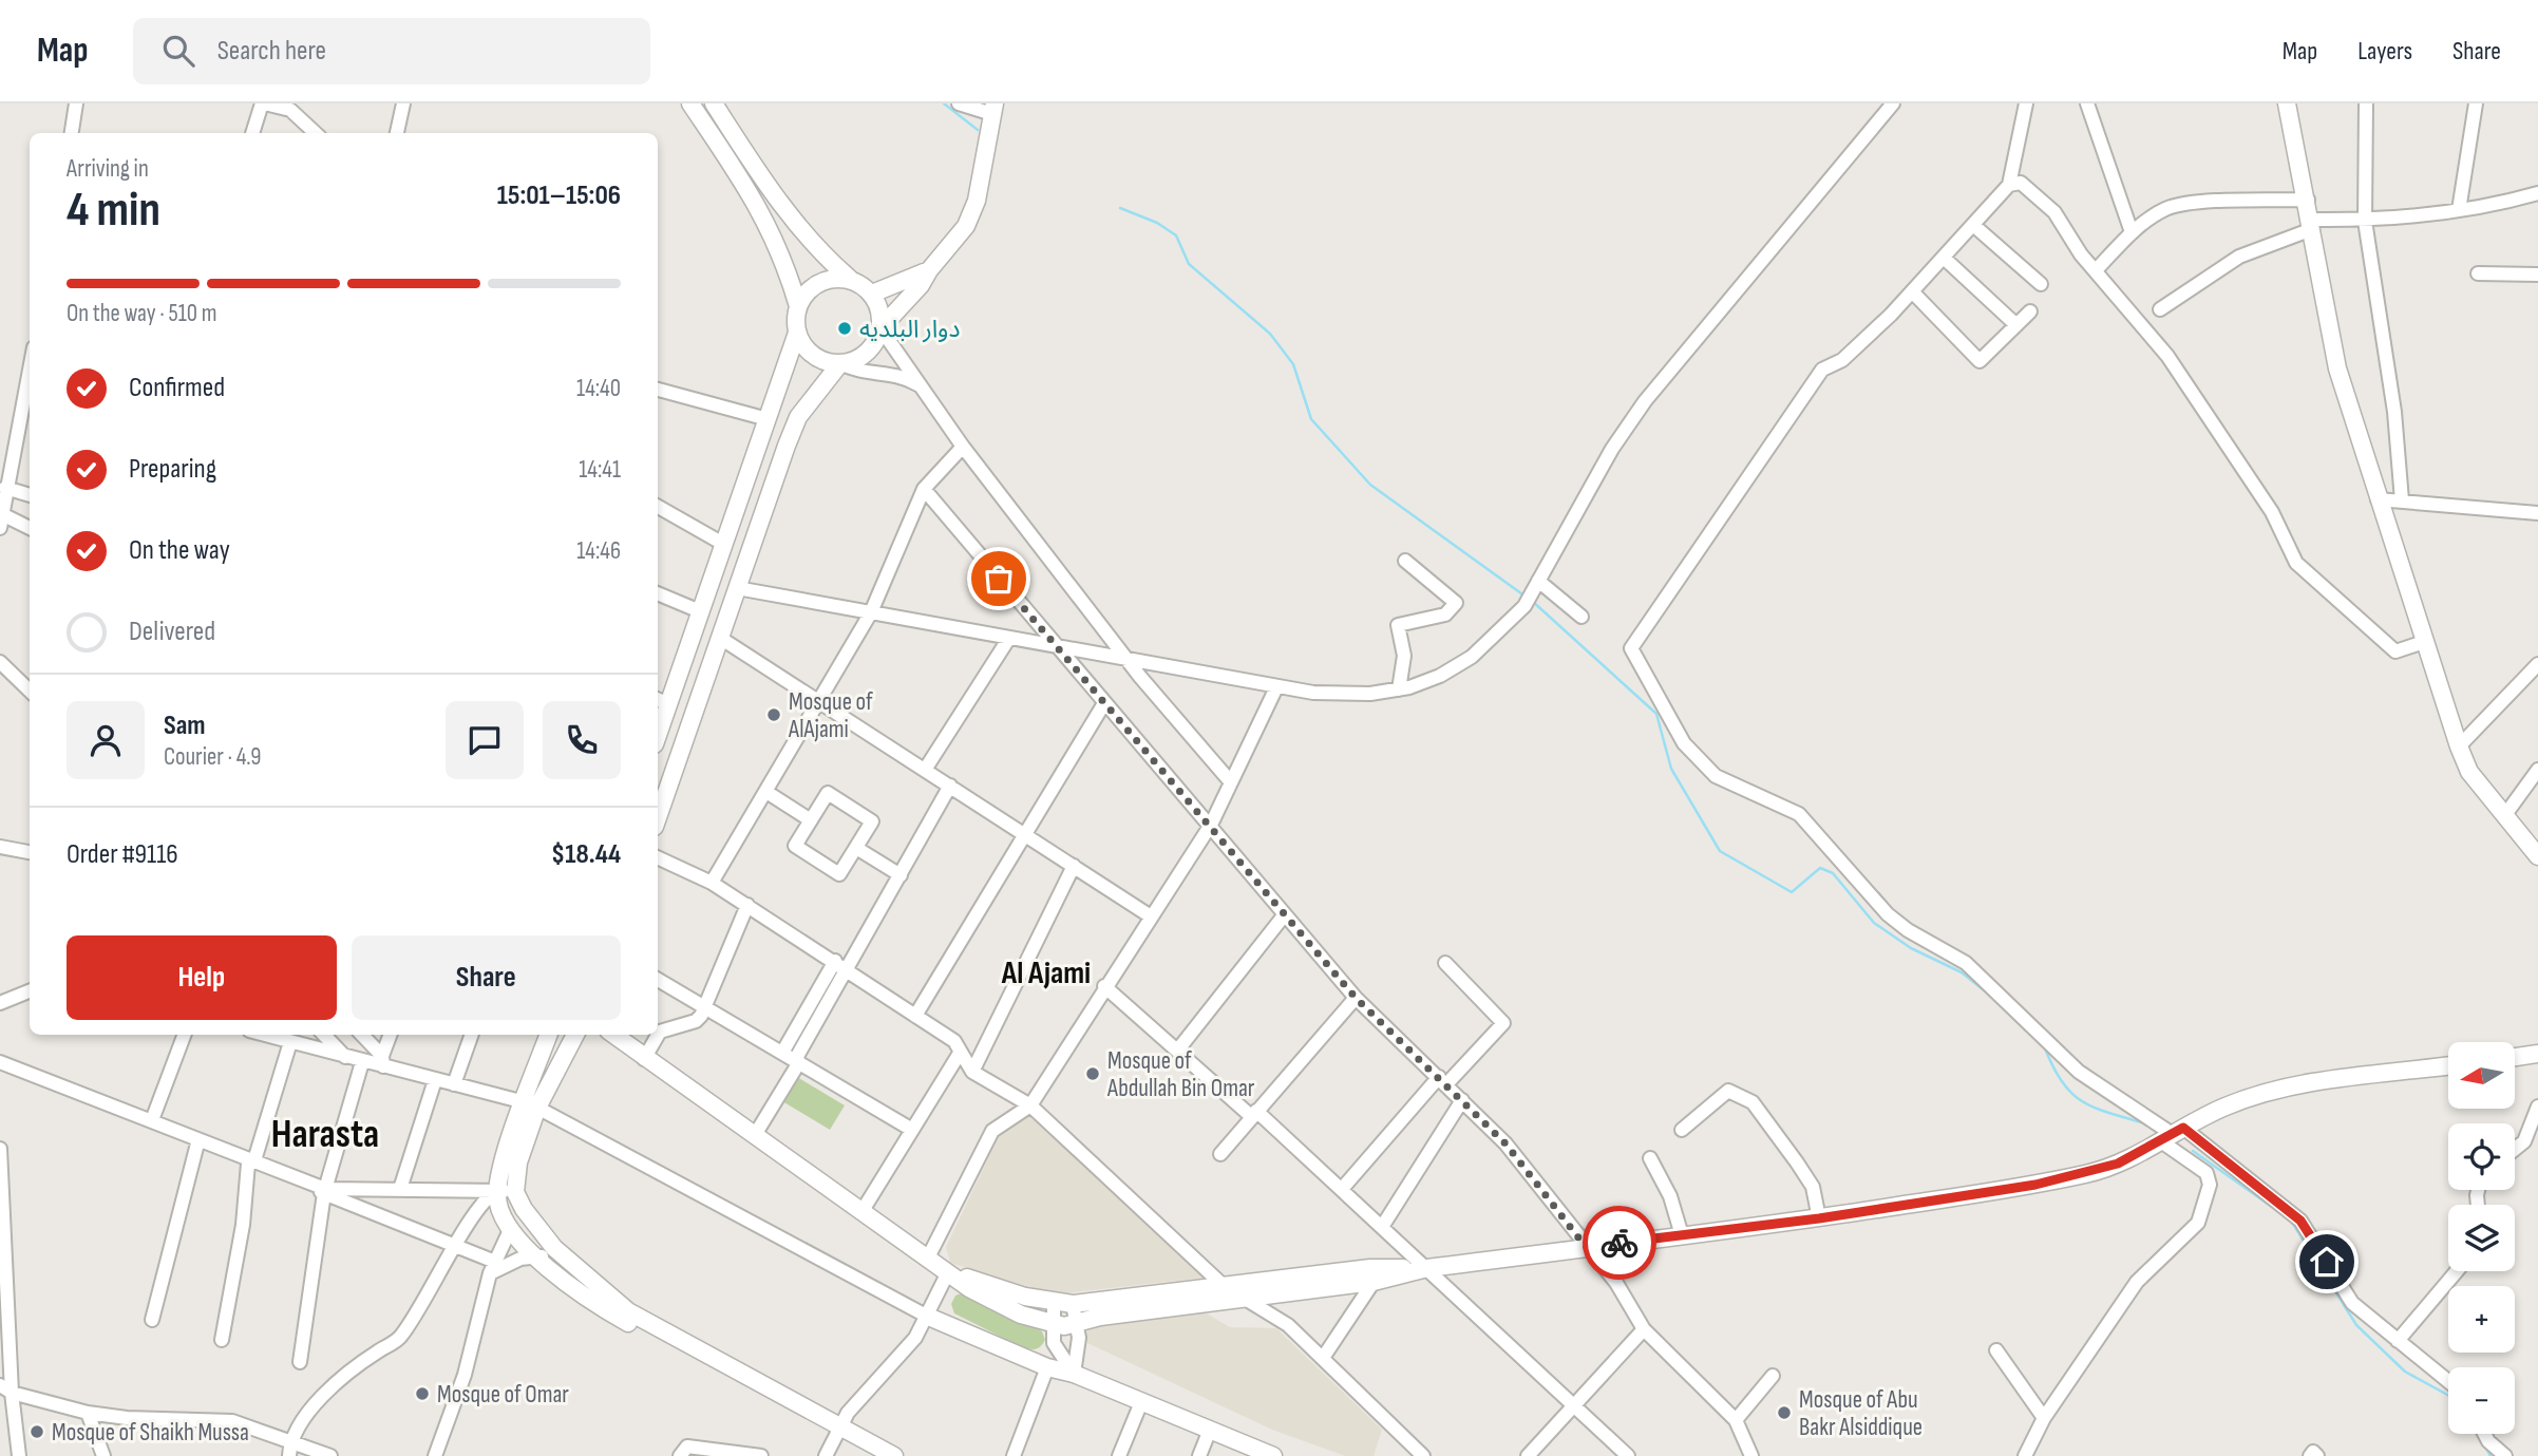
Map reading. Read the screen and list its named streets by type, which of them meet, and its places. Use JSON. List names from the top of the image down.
{
  "districts": ["Al Ajami", "Harasta"],
  "places": [
    "دوار البلديه",
    "Mosque of AlAjami",
    "Mosque of Abdullah Bin Omar",
    "Mosque of Omar",
    "Mosque of Abu Bakr Alsiddique",
    "Mosque of Shaikh Mussa"
  ],
  "north": "left",
  "page": {
    "header": "Map",
    "search": "Search here",
    "nav": ["Map", "Layers", "Share"],
    "heading": ["4 min", "Arriving in", "15:01–15:06"],
    "panel": [
      "Sam",
      "Courier · 4.9",
      "Order #9116",
      "$18.44"
    ],
    "bar": "On the way · 510 m",
    "list": [
      ["Confirmed", "14:40"],
      ["Preparing", "14:41"],
      ["On the way", "14:46"],
      "Delivered"
    ],
    "buttons": ["Help", "Share"],
    "map_buttons": ["+", "−"]
  }
}
